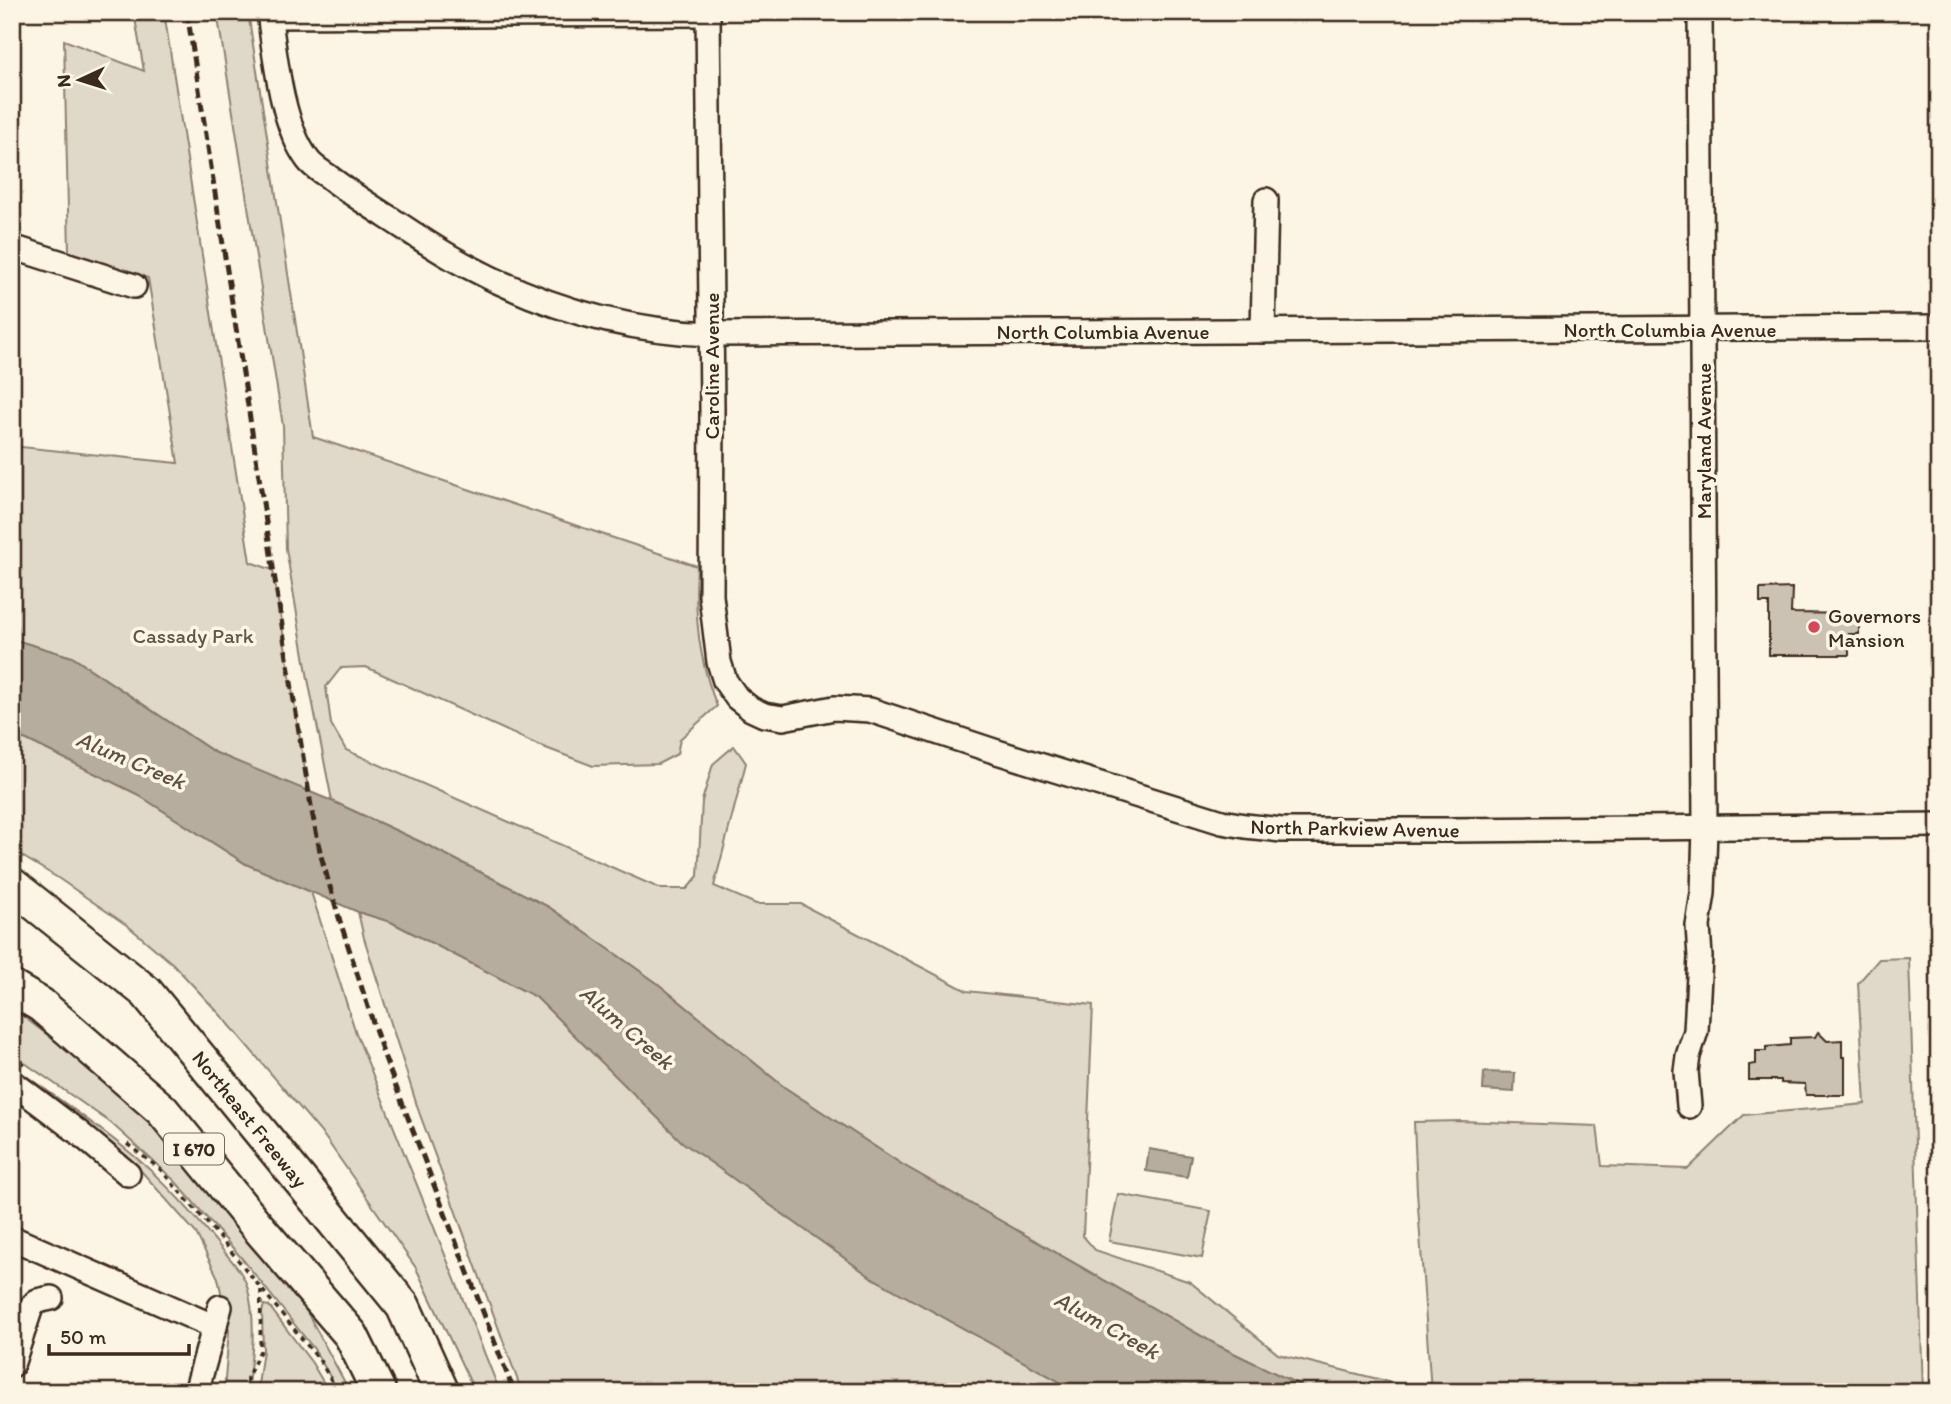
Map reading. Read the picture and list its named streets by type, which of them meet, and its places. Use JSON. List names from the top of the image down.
{
  "streets": {
    "highway": ["Northeast Freeway", "I 670"],
    "street": [
      "North Columbia Avenue",
      "Caroline Avenue",
      "Maryland Avenue",
      "North Parkview Avenue"
    ]
  },
  "crossings": [
    ["North Columbia Avenue", "Caroline Avenue"],
    ["North Columbia Avenue", "Maryland Avenue"],
    ["Caroline Avenue", "North Parkview Avenue"],
    ["Maryland Avenue", "North Parkview Avenue"]
  ],
  "water": ["Alum Creek"],
  "parks": ["Cassady Park"],
  "places": ["Governors Mansion"],
  "scale_bar": "50 m",
  "north": "left"
}
